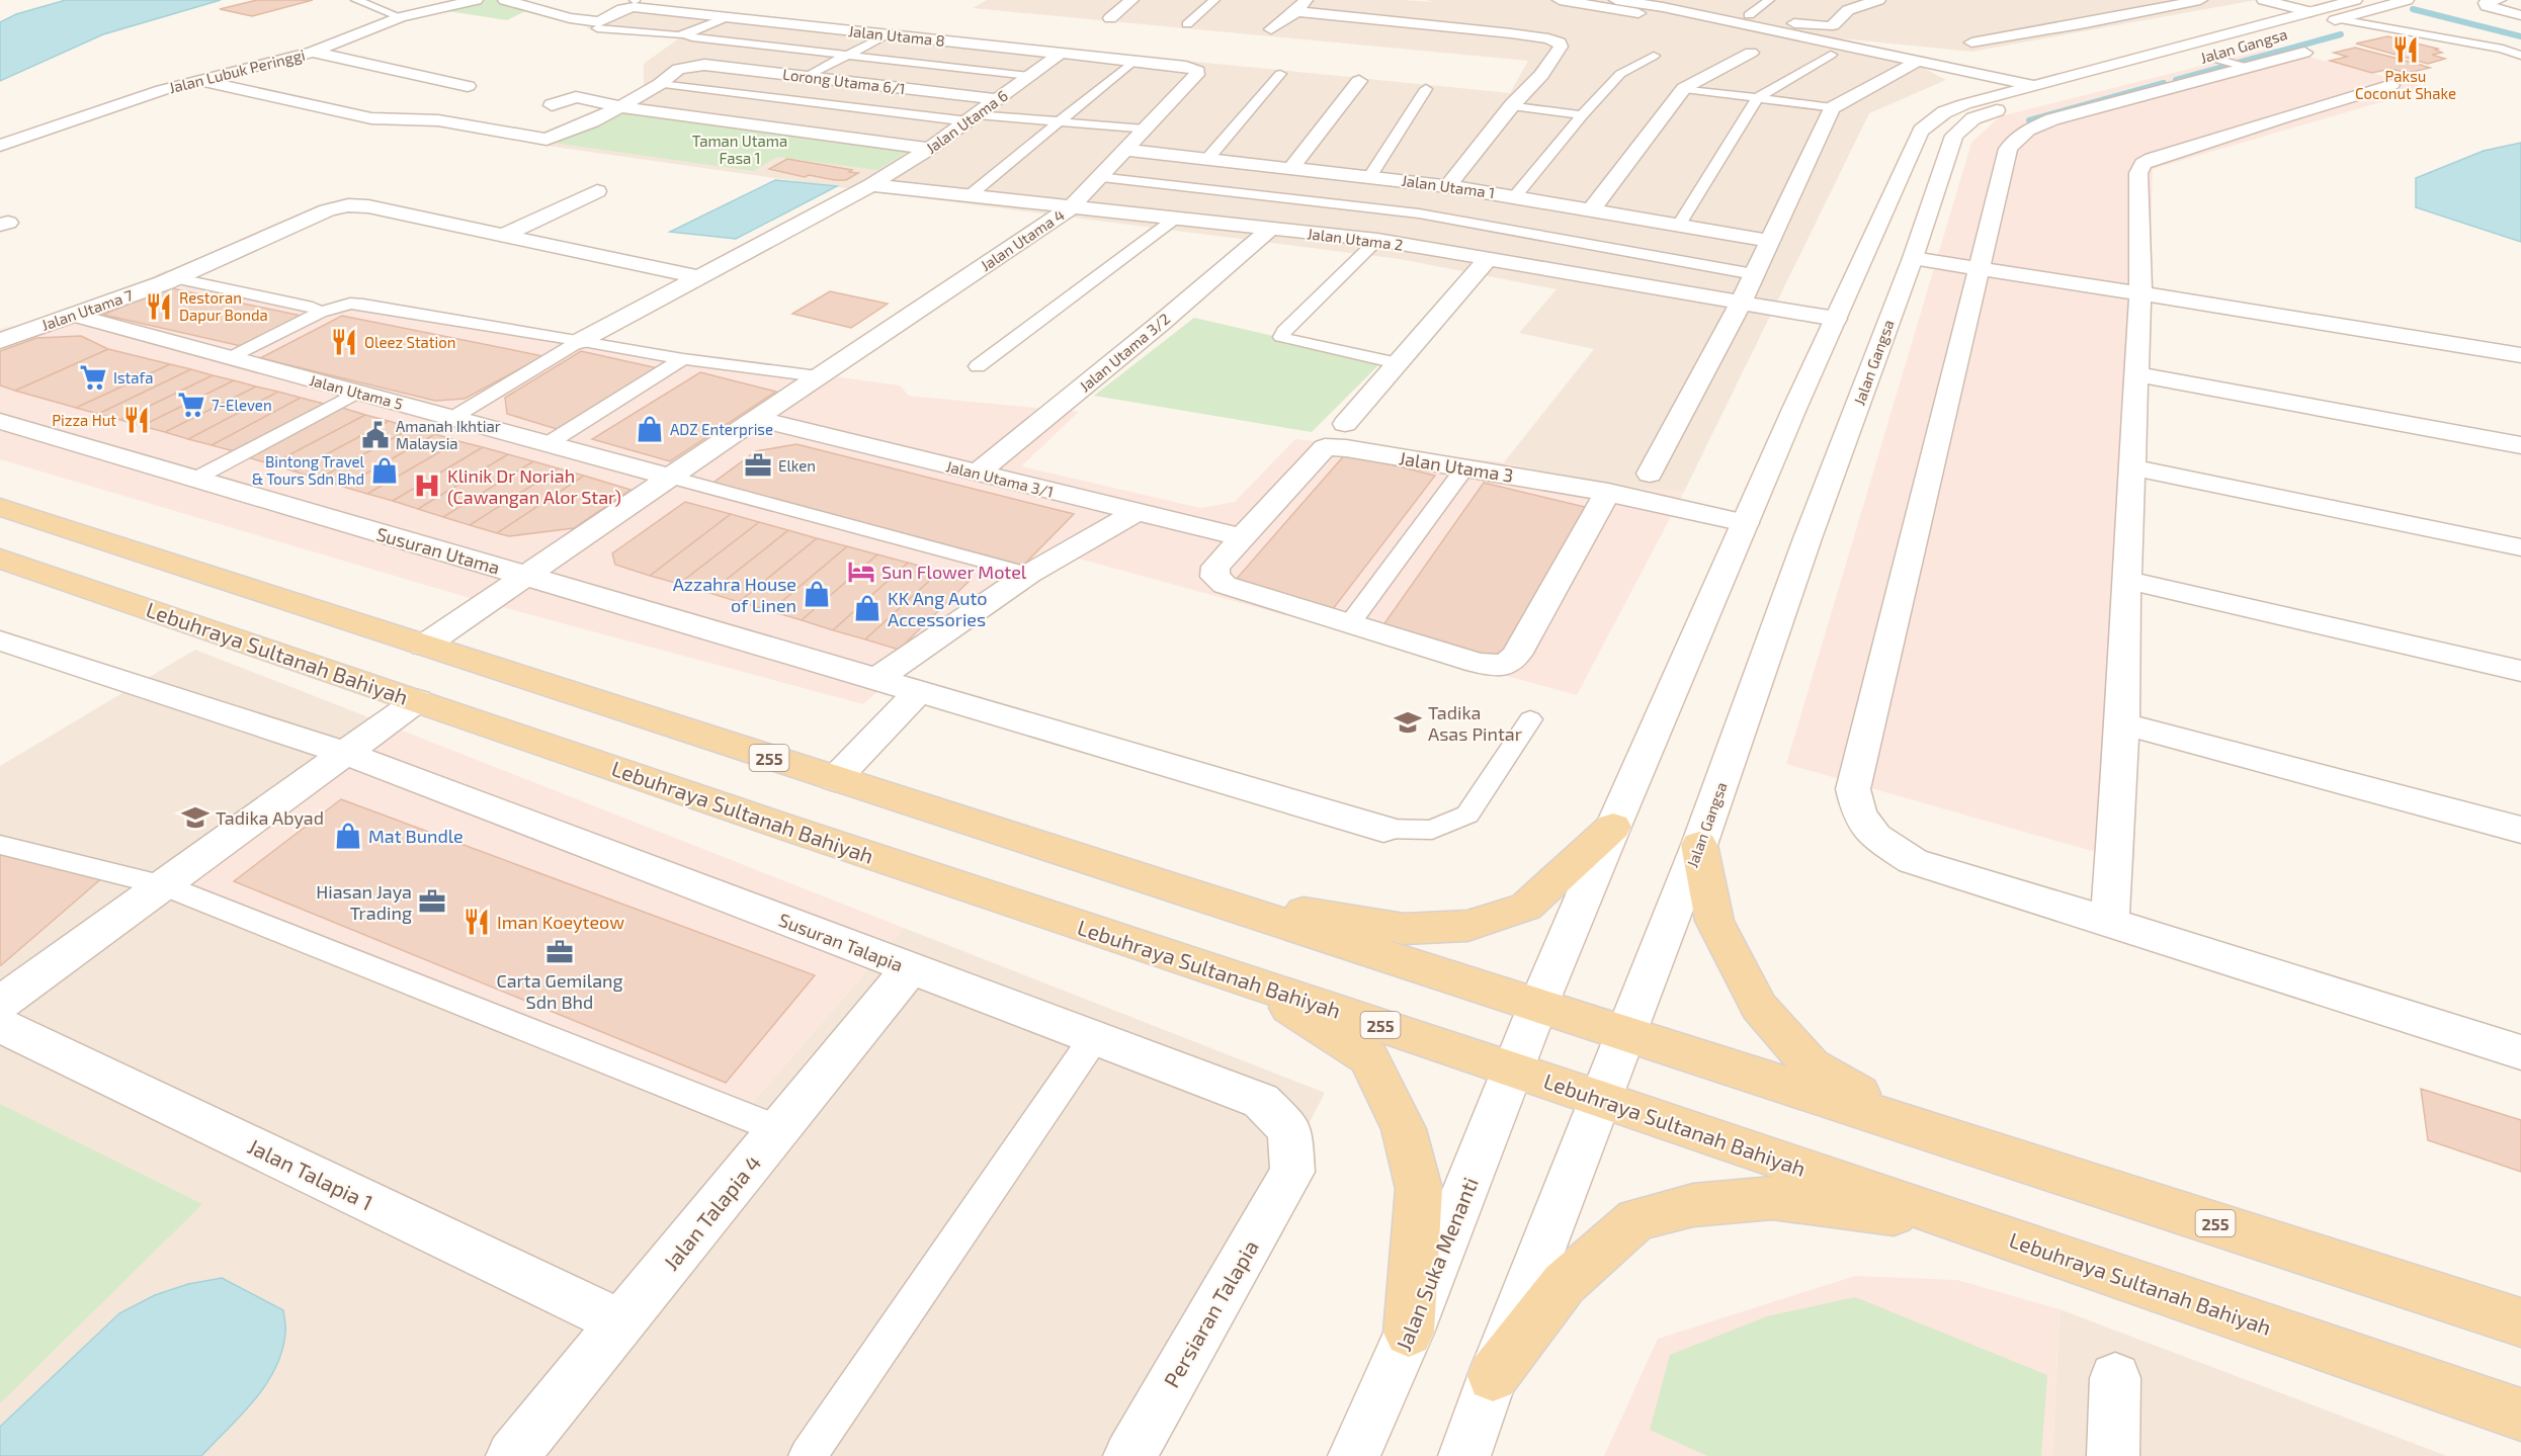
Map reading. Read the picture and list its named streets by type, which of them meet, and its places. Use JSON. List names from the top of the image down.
{
  "streets": {
    "main road": ["Lebuhraya Sultanah Bahiyah", "255"],
    "street": [
      "Jalan Utama 8",
      "Jalan Gangsa",
      "Jalan Lubuk Peringgi",
      "Lorong Utama 6/1",
      "Jalan Utama 6",
      "Jalan Utama 1",
      "Jalan Utama 2",
      "Jalan Utama 4",
      "Jalan Utama 7",
      "Jalan Utama 3/2",
      "Jalan Utama 5",
      "Jalan Utama 3",
      "Jalan Utama 3/1",
      "Susuran Utama",
      "Susuran Talapia",
      "Jalan Talapia 1",
      "Jalan Talapia 4",
      "Jalan Suka Menanti",
      "Persiaran Talapia"
    ]
  },
  "crossings": [
    ["Jalan Utama 8", "Jalan Utama 6"],
    ["Jalan Utama 8", "Jalan Utama 4"],
    ["Jalan Gangsa", "Jalan Utama 2"],
    ["Jalan Gangsa", "Jalan Utama 3"],
    ["Jalan Gangsa", "Lebuhraya Sultanah Bahiyah"],
    ["Jalan Gangsa", "255"],
    ["Jalan Gangsa", "Jalan Suka Menanti"],
    ["Lorong Utama 6/1", "Jalan Utama 6"],
    ["Jalan Utama 6", "Jalan Utama 2"],
    ["Jalan Utama 1", "Jalan Utama 4"],
    ["Jalan Utama 2", "Jalan Utama 4"],
    ["Jalan Utama 2", "Jalan Utama 3/2"],
    ["Jalan Utama 4", "Jalan Utama 5"],
    ["Jalan Utama 4", "Jalan Utama 3/1"],
    ["Jalan Utama 4", "Susuran Utama"],
    ["Jalan Utama 4", "255"],
    ["Jalan Utama 7", "Jalan Utama 5"],
    ["Jalan Utama 3/2", "Jalan Utama 3/1"],
    ["Jalan Utama 3", "Jalan Utama 3/1"],
    ["Lebuhraya Sultanah Bahiyah", "Jalan Suka Menanti"],
    ["255", "Jalan Suka Menanti"],
    ["Susuran Talapia", "Jalan Talapia 4"],
    ["Susuran Talapia", "Persiaran Talapia"],
    ["Jalan Talapia 1", "Jalan Talapia 4"]
  ],
  "parks": ["Taman Utama Fasa 1"],
  "places": {
    "restaurant": [
      "Paksu Coconut Shake",
      "Restoran Dapur Bonda",
      "Oleez Station",
      "Pizza Hut",
      "Iman Koeyteow"
    ],
    "supermarket": ["Istafa", "7-Eleven"],
    "shop": [
      "ADZ Enterprise",
      "Bintong Travel & Tours Sdn Bhd",
      "Azzahra House of Linen",
      "KK Ang Auto Accessories",
      "Mat Bundle"
    ],
    "public building": ["Amanah Ikhtiar Malaysia"],
    "office": ["Elken", "Hiasan Jaya Trading", "Carta Gemilang Sdn Bhd"],
    "hospital": ["Klinik Dr Noriah (Cawangan Alor Star)"],
    "hotel": ["Sun Flower Motel"],
    "school or university": ["Tadika Asas Pintar", "Tadika Abyad"]
  }
}
